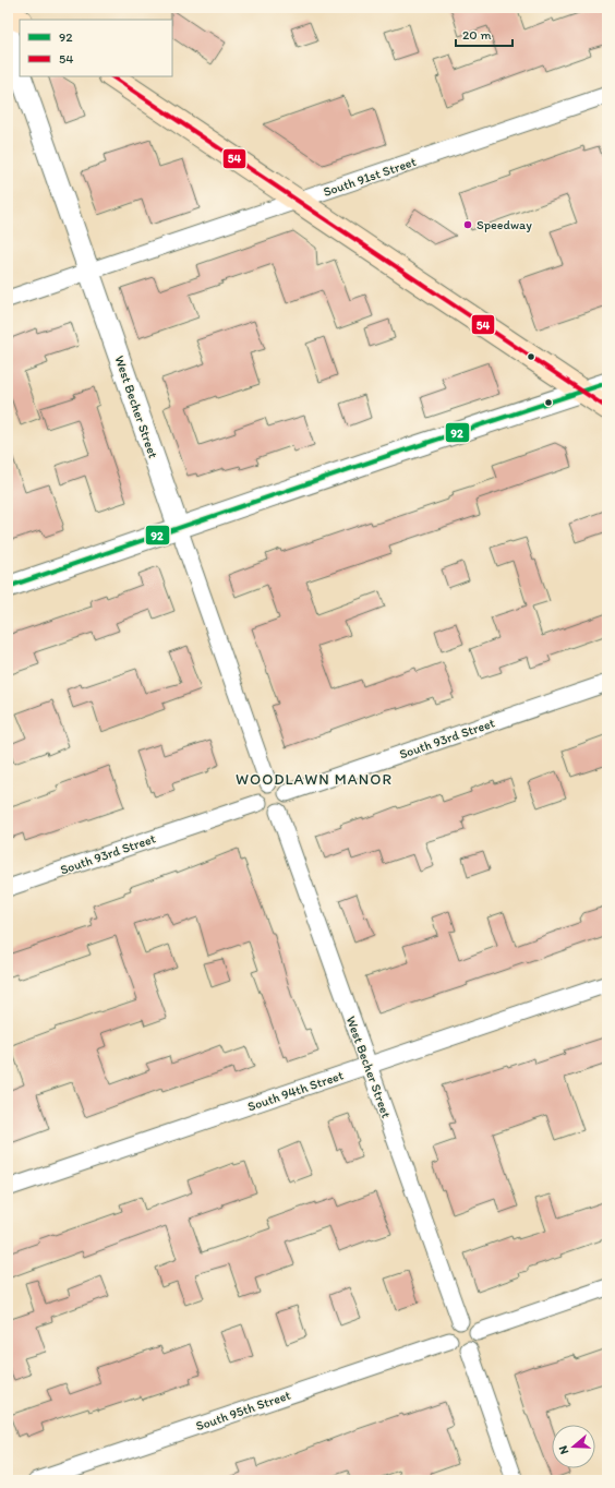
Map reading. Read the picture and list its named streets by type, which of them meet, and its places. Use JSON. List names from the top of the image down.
{
  "streets": {
    "street": [
      "South 91st Street",
      "West Becher Street",
      "South 93rd Street",
      "South 94th Street",
      "South 95th Street"
    ]
  },
  "crossings": [
    ["South 91st Street", "West Becher Street"],
    ["West Becher Street", "South 93rd Street"],
    ["West Becher Street", "South 94th Street"],
    ["West Becher Street", "South 95th Street"]
  ],
  "districts": ["WOODLAWN MANOR"],
  "places": ["Speedway"],
  "lines": ["transit line 54", "transit line 92"],
  "legend": ["92", "54"],
  "scale_bar": "20 m",
  "north": "left"
}
